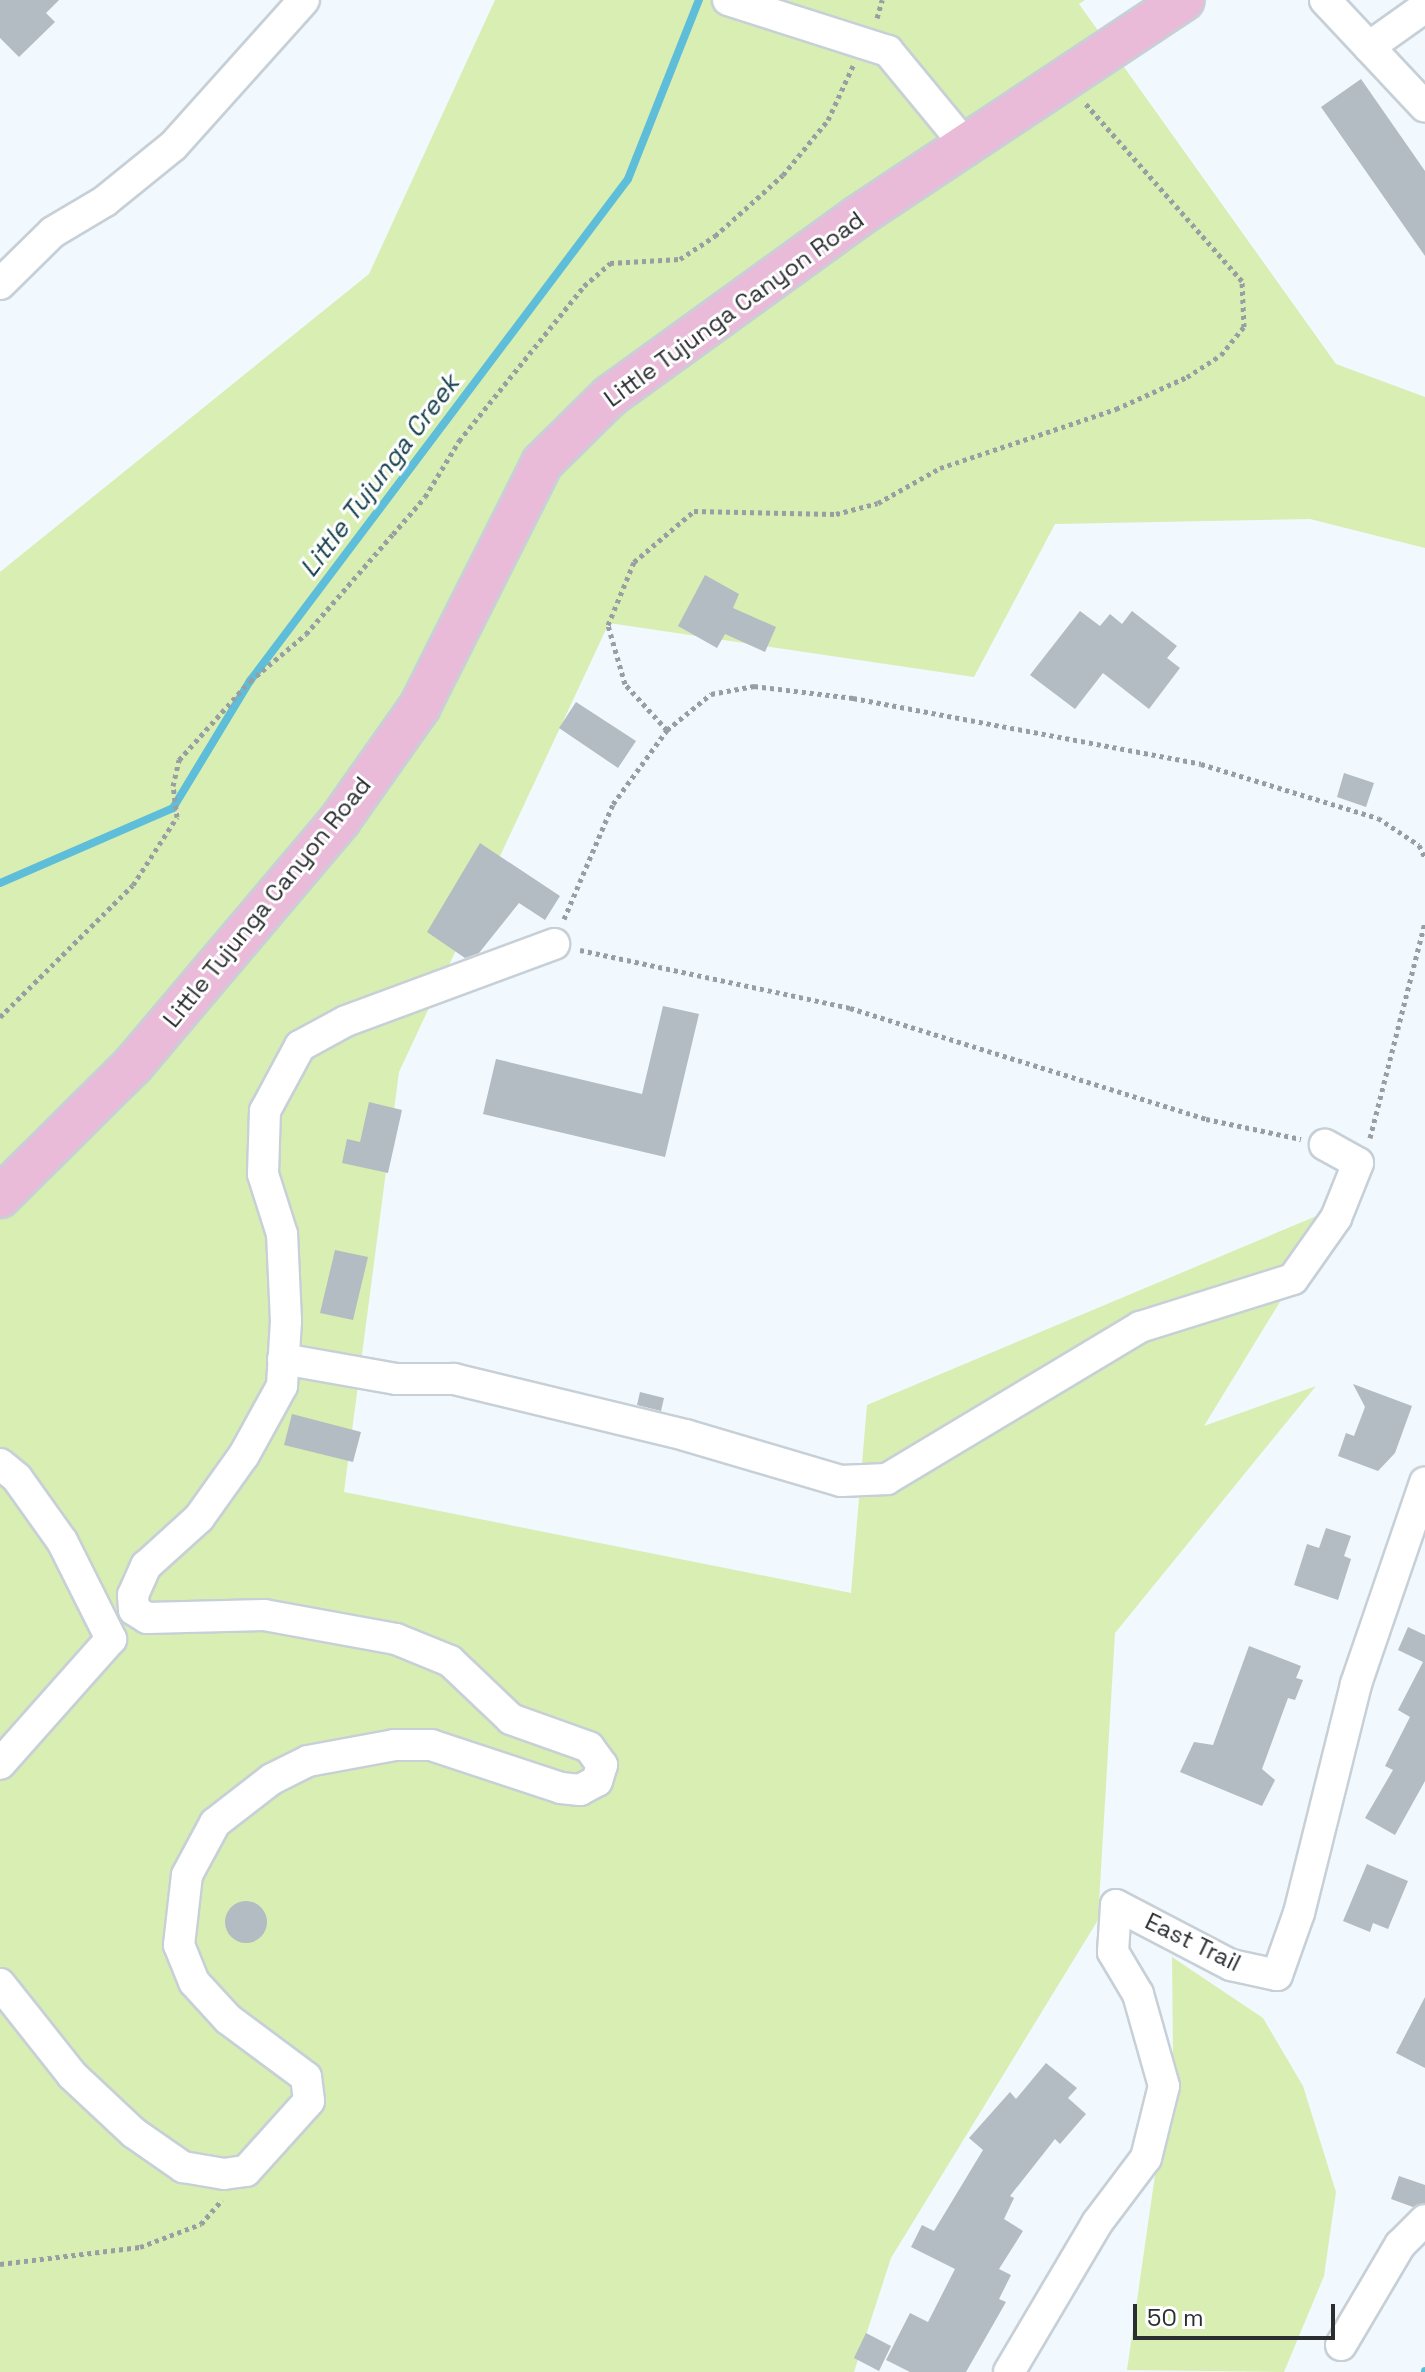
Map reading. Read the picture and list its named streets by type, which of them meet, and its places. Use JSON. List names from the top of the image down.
{
  "streets": {
    "main road": ["Little Tujunga Canyon Road"],
    "street": ["East Trail"]
  },
  "water": ["Little Tujunga Creek"],
  "scale_bar": "50 m"
}
